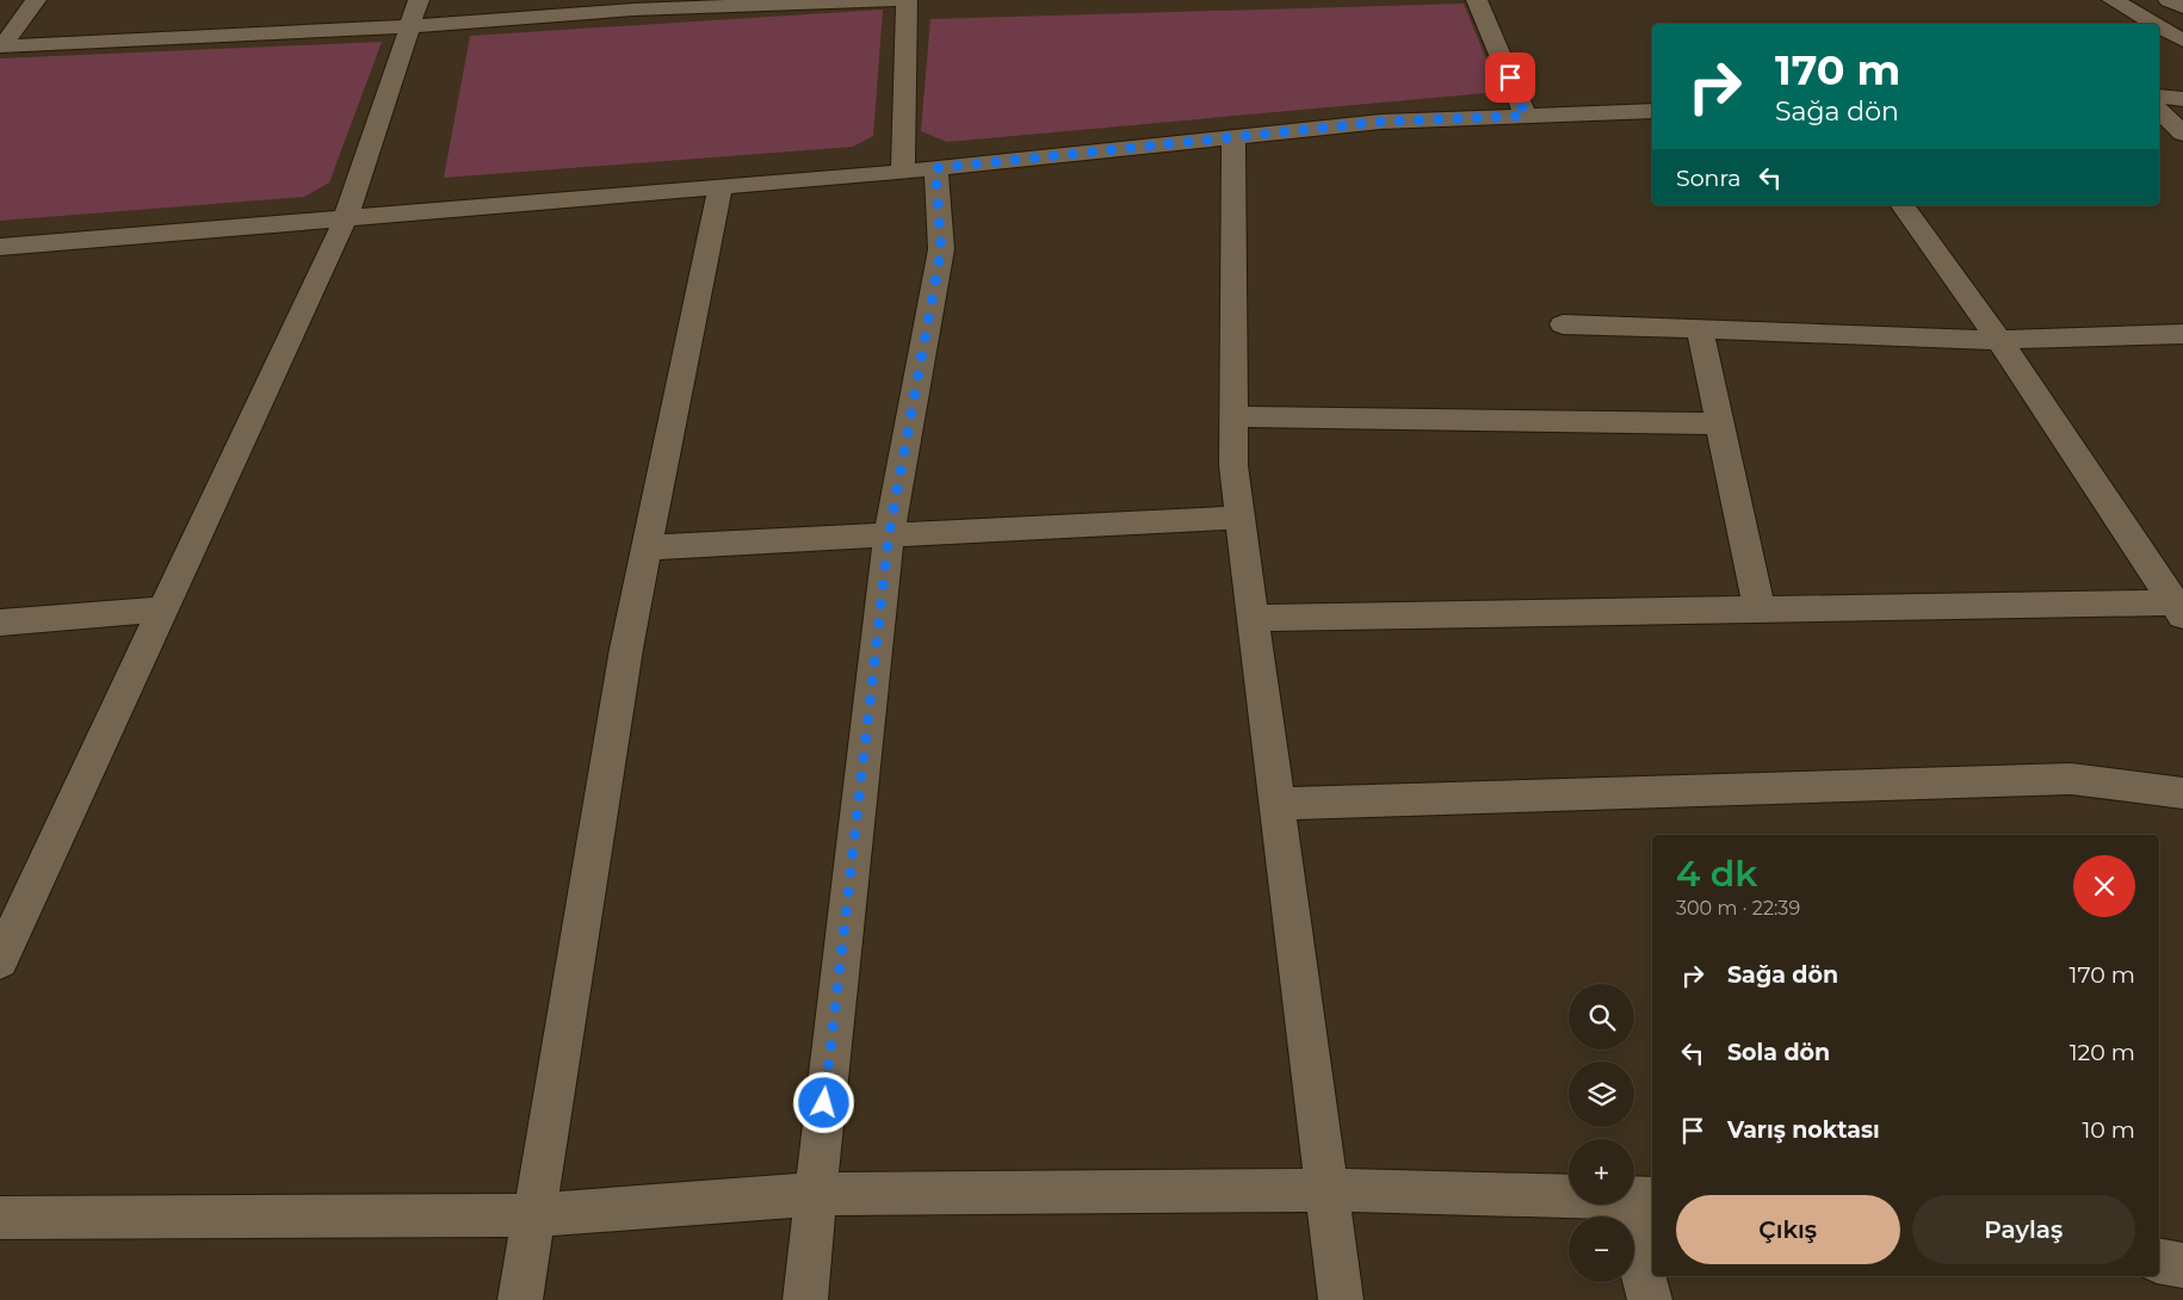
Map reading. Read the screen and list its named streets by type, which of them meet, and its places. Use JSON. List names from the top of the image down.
{
  "page": {
    "turn": ["170 m", "Sağa dön"],
    "then": "Sonra",
    "heading": ["4 dk", "300 m · 22:39"],
    "list": [
      {
        "name": "Sağa dön",
        "value": "170 m"
      },
      {
        "name": "Sola dön",
        "value": "120 m"
      },
      {
        "name": "Varış noktası",
        "value": "10 m"
      }
    ],
    "map_buttons": ["+", "−"],
    "buttons": ["Çıkış", "Paylaş"]
  }
}
